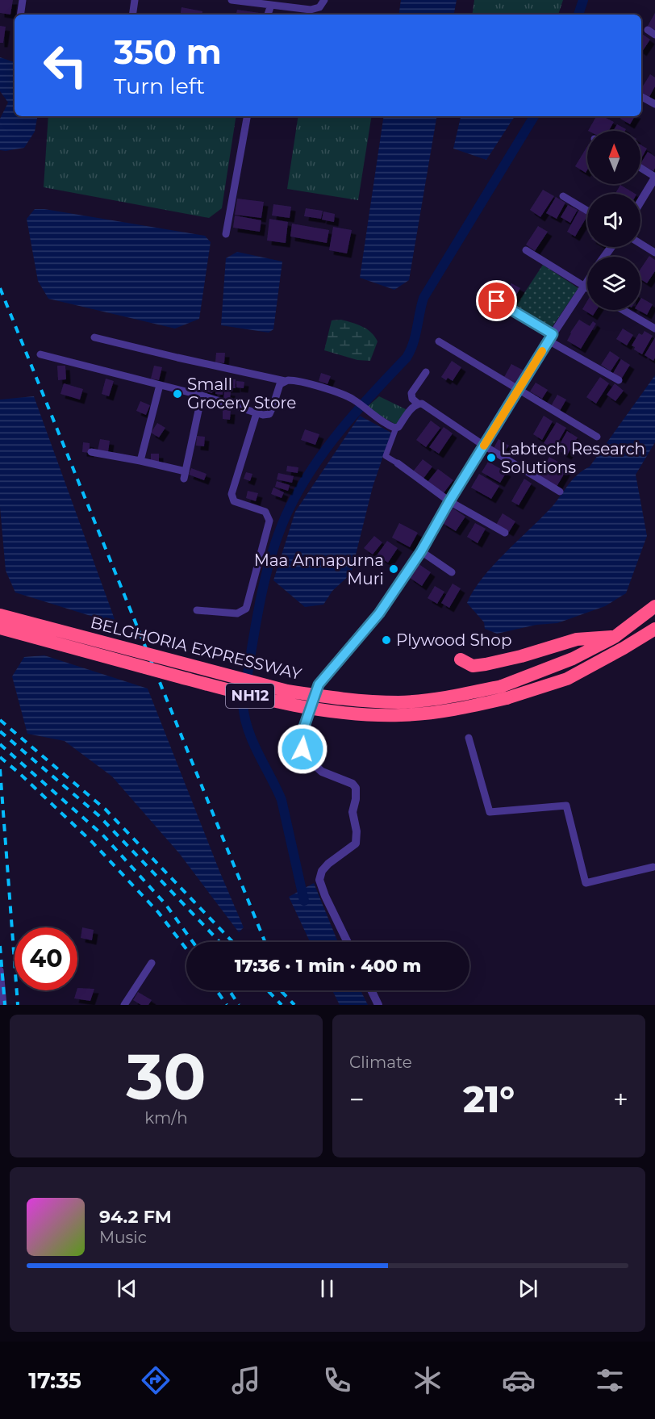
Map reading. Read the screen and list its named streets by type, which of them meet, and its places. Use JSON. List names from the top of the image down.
{
  "streets": {
    "highway": ["BELGHORIA EXPRESSWAY", "NH12"]
  },
  "places": [
    "Small Grocery Store",
    "Labtech Research Solutions",
    "Maa Annapurna Muri",
    "Plywood Shop"
  ],
  "north": "top",
  "page": {
    "turn": ["350 m", "Turn left"],
    "limit": "40",
    "trip": "17:36 · 1 min · 400 m",
    "tile": [
      ["30", "km/h"],
      "Climate"
    ],
    "heat": ["−", "21°", "+"],
    "song": ["94.2 FM", "Music"],
    "tabs": "17:35"
  }
}
